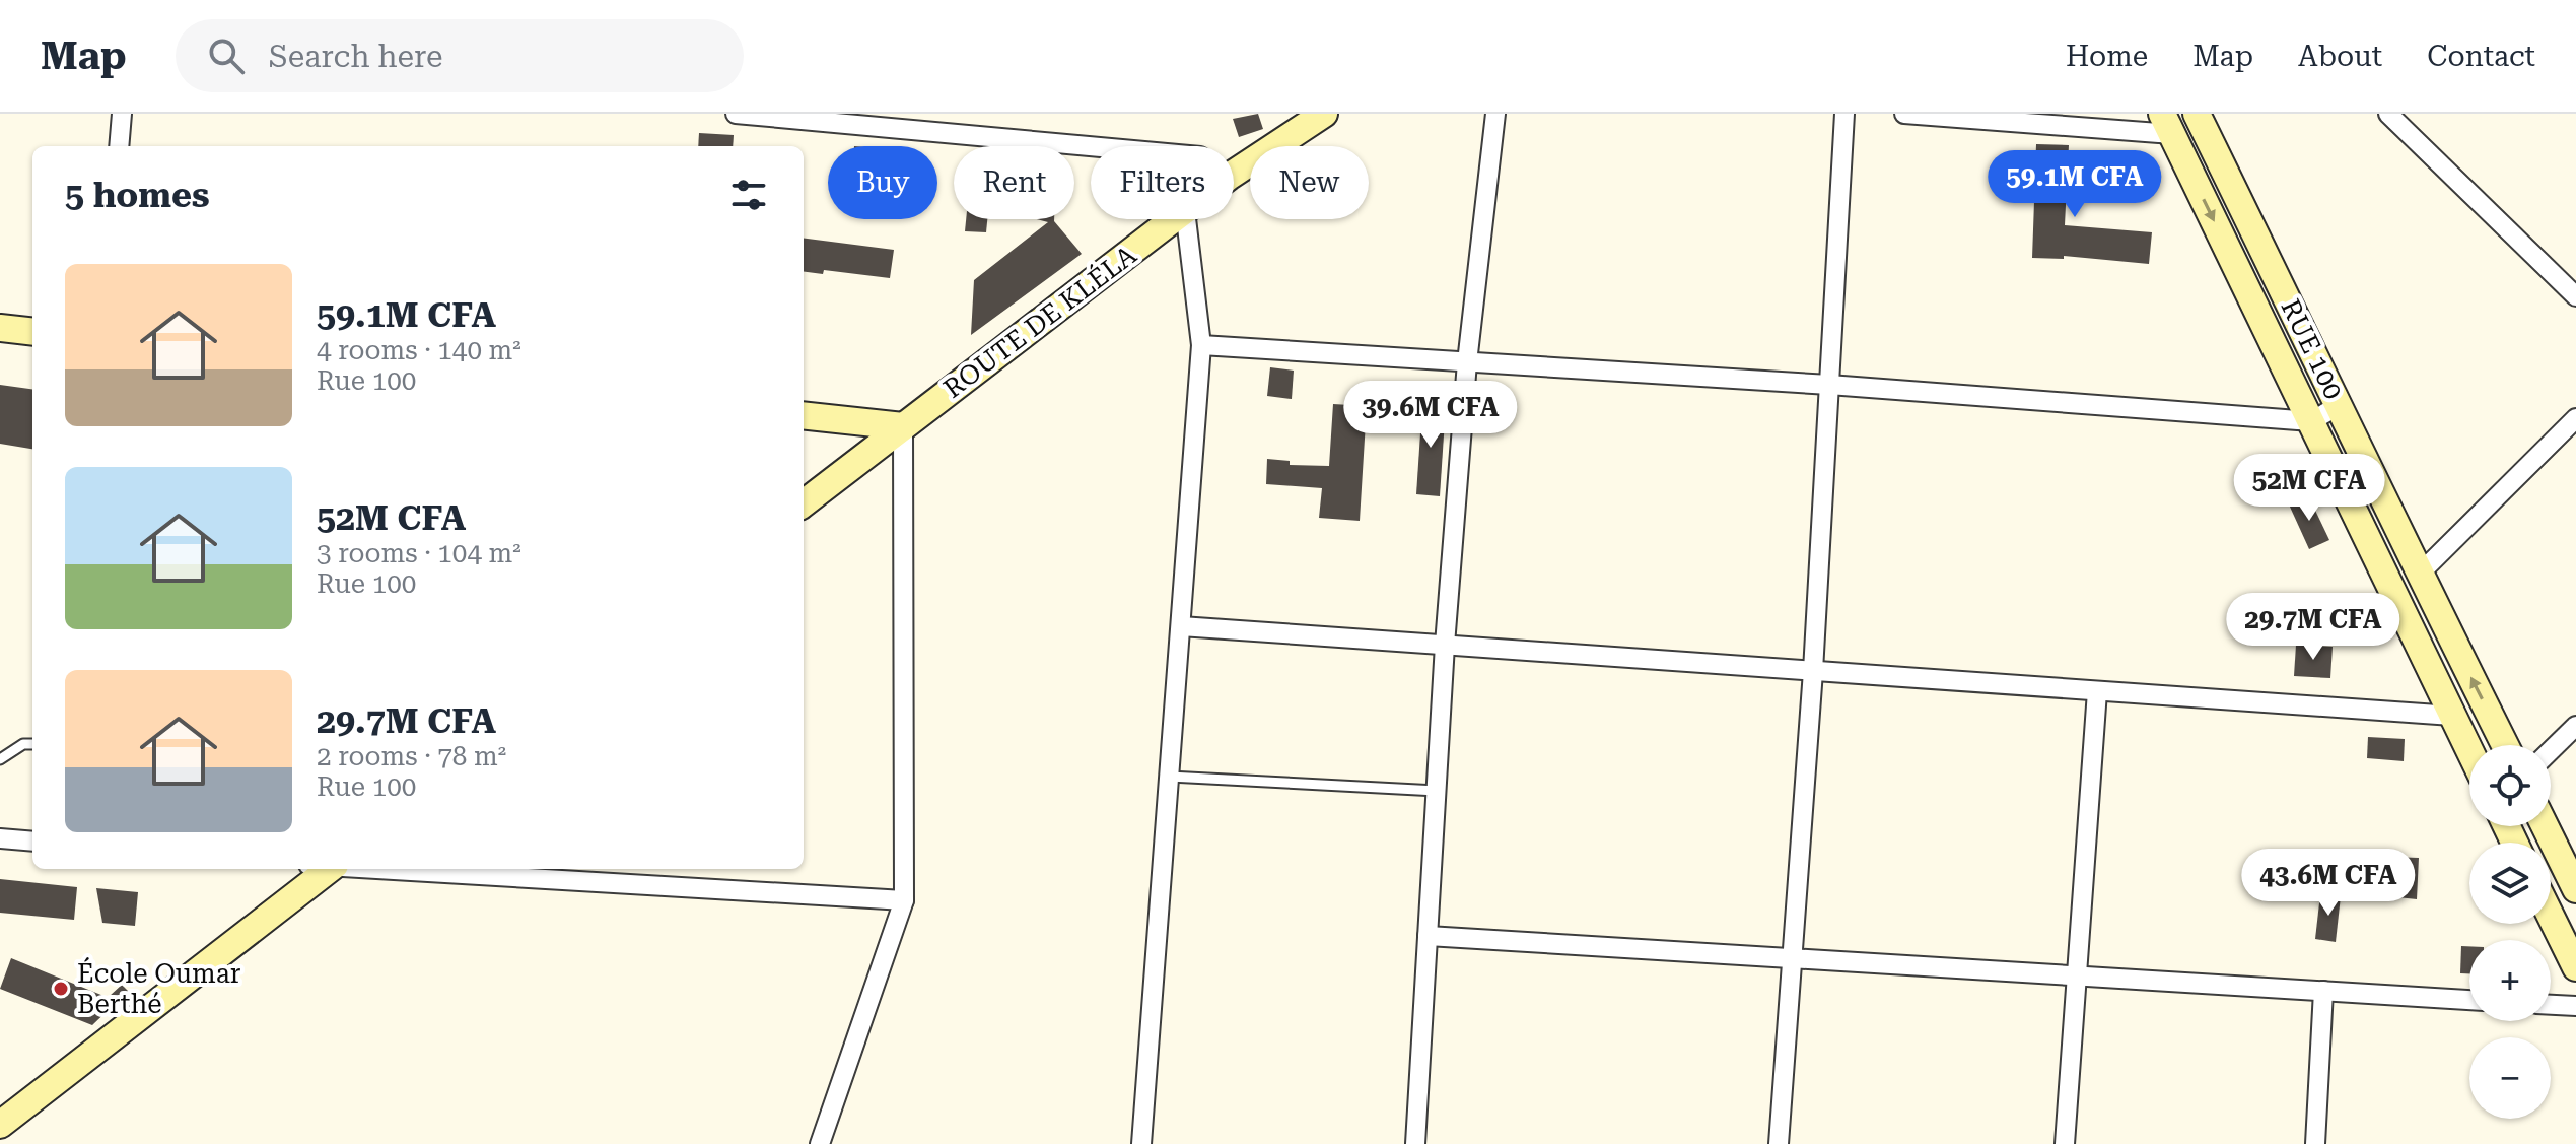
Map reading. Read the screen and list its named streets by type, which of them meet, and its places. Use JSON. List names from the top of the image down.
{
  "streets": {
    "street": ["ROUTE DE KLÉLA", "RUE 100"]
  },
  "places": ["École Oumar Berthé"],
  "page": {
    "header": "Map",
    "search": "Search here",
    "nav": [
      "Home",
      "Map",
      "About",
      "Contact"
    ],
    "chip": [
      "Buy",
      "Rent",
      "Filters",
      "New"
    ],
    "heading": "5 homes",
    "price": [
      "59.1M CFA",
      "39.6M CFA",
      "52M CFA",
      "29.7M CFA",
      "43.6M CFA"
    ],
    "list": [
      {
        "name": "59.1M CFA",
        "note": "4 rooms · 140 m² · Rue 100"
      },
      {
        "name": "52M CFA",
        "note": "3 rooms · 104 m² · Rue 100"
      },
      {
        "name": "29.7M CFA",
        "note": "2 rooms · 78 m² · Rue 100"
      }
    ],
    "map_buttons": ["+", "−"]
  }
}
